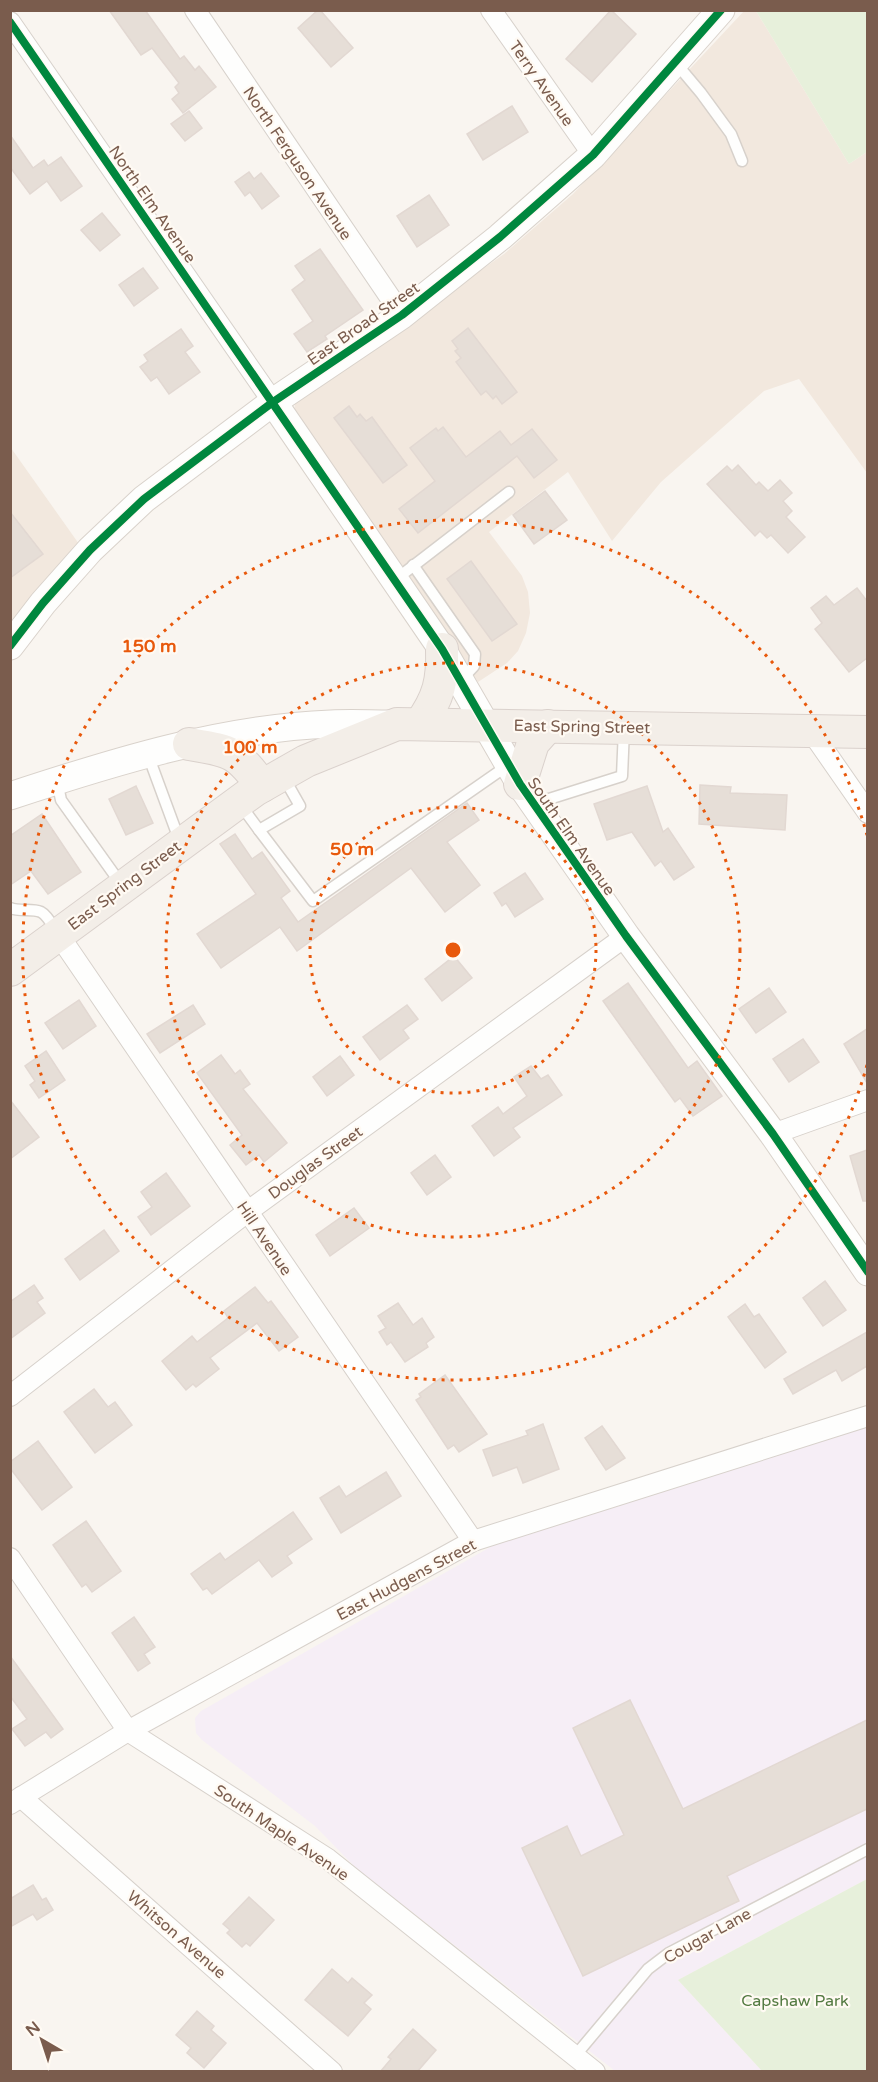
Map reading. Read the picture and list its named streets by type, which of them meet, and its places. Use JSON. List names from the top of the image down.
{
  "streets": {
    "main road": ["East Spring Street"],
    "street": [
      "Terry Avenue",
      "North Ferguson Avenue",
      "North Elm Avenue",
      "East Broad Street",
      "South Elm Avenue",
      "Douglas Street",
      "Hill Avenue",
      "East Hudgens Street",
      "South Maple Avenue",
      "Whitson Avenue"
    ],
    "lane": ["Cougar Lane"]
  },
  "crossings": [
    ["Terry Avenue", "East Broad Street"],
    ["North Ferguson Avenue", "East Broad Street"],
    ["North Elm Avenue", "East Broad Street"],
    ["North Elm Avenue", "South Elm Avenue"],
    ["East Broad Street", "South Elm Avenue"],
    ["East Spring Street", "South Elm Avenue"],
    ["East Spring Street", "Hill Avenue"],
    ["South Elm Avenue", "Douglas Street"],
    ["Douglas Street", "Hill Avenue"],
    ["Hill Avenue", "East Hudgens Street"],
    ["East Hudgens Street", "South Maple Avenue"],
    ["East Hudgens Street", "Whitson Avenue"],
    ["South Maple Avenue", "Cougar Lane"]
  ],
  "parks": ["Capshaw Park"],
  "north": "top left",
  "rings": ["150 m", "100 m", "50 m"]
}
